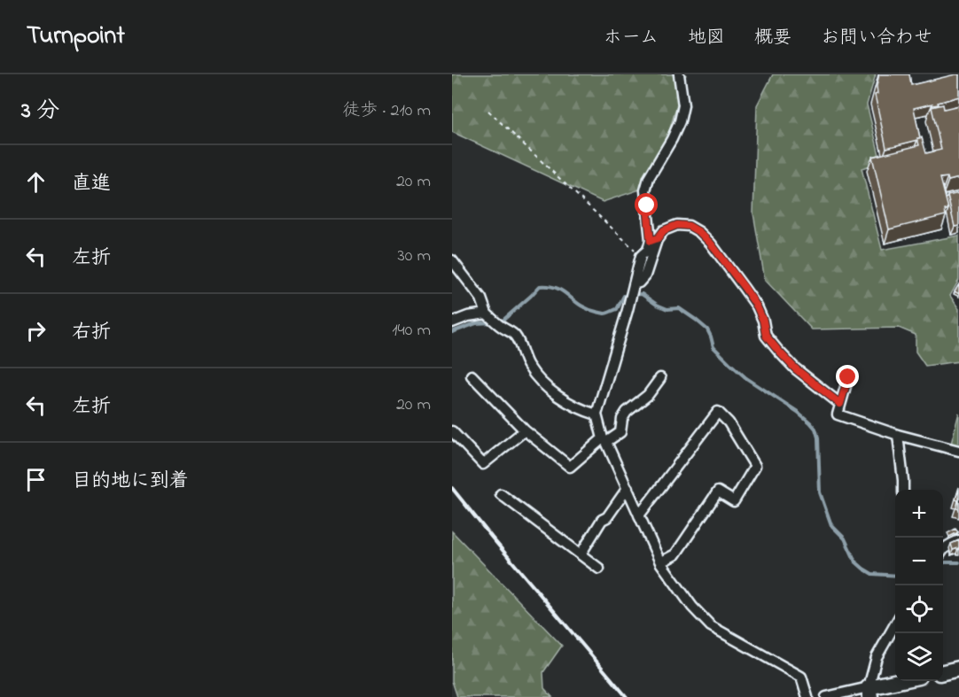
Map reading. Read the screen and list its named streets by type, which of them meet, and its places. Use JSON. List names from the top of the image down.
{
  "page": {
    "header": "Turnpoint",
    "nav": [
      "ホーム",
      "地図",
      "概要",
      "お問い合わせ"
    ],
    "heading": ["3 分", "徒歩 · 210 m"],
    "list": [
      ["直進", "20 m"],
      ["左折", "30 m"],
      ["右折", "140 m"],
      ["左折", "20 m"],
      "目的地に到着"
    ],
    "map_buttons": ["+", "−"]
  }
}
